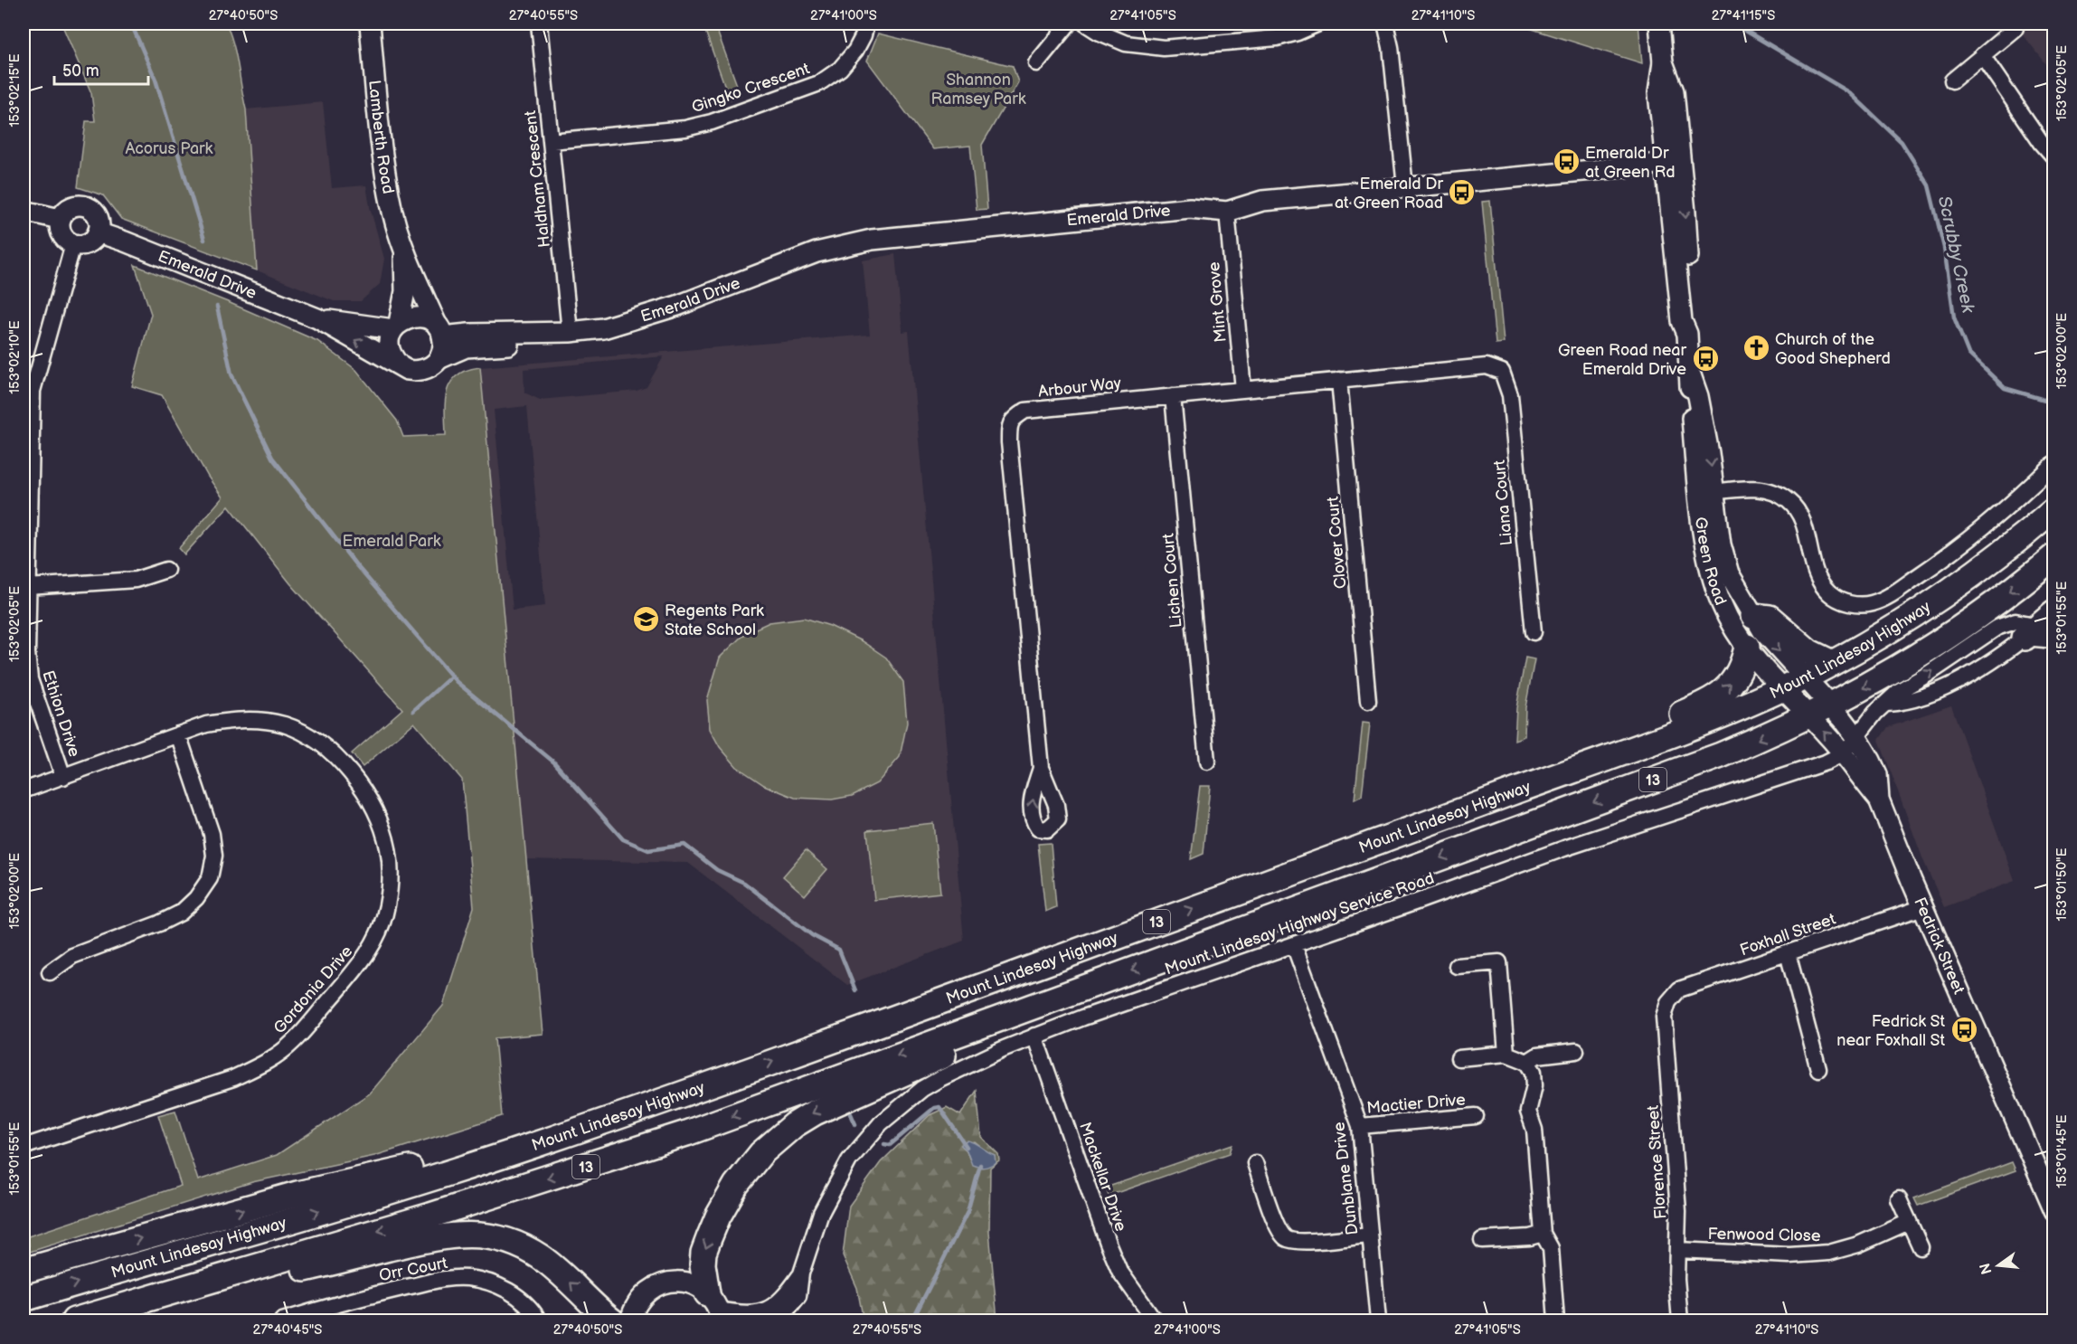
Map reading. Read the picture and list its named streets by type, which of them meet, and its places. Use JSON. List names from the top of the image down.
{
  "streets": {
    "highway": ["Mount Lindesay Highway", "13"],
    "street": [
      "Gingko Crescent",
      "Lamberth Road",
      "Haldham Crescent",
      "Emerald Drive",
      "Mint Grove",
      "Arbour Way",
      "Liana Court",
      "Clover Court",
      "Green Road",
      "Lichen Court",
      "Ethion Drive",
      "Mount Lindesay Highway Service Road",
      "Foxhall Street",
      "Fedrick Street",
      "Gordonia Drive",
      "Mactier Drive",
      "Florence Street",
      "Mackellar Drive",
      "Dunblane Drive",
      "Fenwood Close",
      "Orr Court"
    ]
  },
  "crossings": [
    ["Gingko Crescent", "Haldham Crescent"],
    ["Lamberth Road", "Emerald Drive"],
    ["Haldham Crescent", "Emerald Drive"],
    ["Emerald Drive", "Mint Grove"],
    ["Emerald Drive", "Green Road"],
    ["Emerald Drive", "Ethion Drive"],
    ["Mint Grove", "Arbour Way"],
    ["Arbour Way", "Liana Court"],
    ["Arbour Way", "Clover Court"],
    ["Arbour Way", "Lichen Court"],
    ["Green Road", "Mount Lindesay Highway"],
    ["Green Road", "13"],
    ["Green Road", "Fedrick Street"],
    ["Ethion Drive", "Gordonia Drive"],
    ["13", "Fedrick Street"],
    ["Mount Lindesay Highway Service Road", "Fedrick Street"],
    ["Mount Lindesay Highway Service Road", "Mackellar Drive"],
    ["Mount Lindesay Highway Service Road", "Dunblane Drive"],
    ["Foxhall Street", "Fedrick Street"],
    ["Foxhall Street", "Florence Street"],
    ["Mactier Drive", "Dunblane Drive"],
    ["Florence Street", "Fenwood Close"]
  ],
  "water": ["Scrubby Creek"],
  "parks": ["Shannon Ramsey Park", "Acorus Park", "Emerald Park"],
  "places": {
    "bus stop": [
      "Emerald Dr at Green Rd",
      "Emerald Dr at Green Road",
      "Green Road near Emerald Drive",
      "Fedrick St near Foxhall St"
    ],
    "church": ["Church of the Good Shepherd"],
    "school or university": ["Regents Park State School"]
  },
  "scale_bar": "50 m",
  "north": "left",
  "coordinates": [
    "27°40'50\"S",
    "27°40'55\"S",
    "27°41'00\"S",
    "27°41'05\"S",
    "27°41'10\"S",
    "27°41'15\"S",
    "153°02'05\"E",
    "153°02'15\"E",
    "153°02'00\"E",
    "153°02'10\"E",
    "153°01'55\"E",
    "153°01'50\"E",
    "153°01'45\"E",
    "27°40'45\"S"
  ]
}
